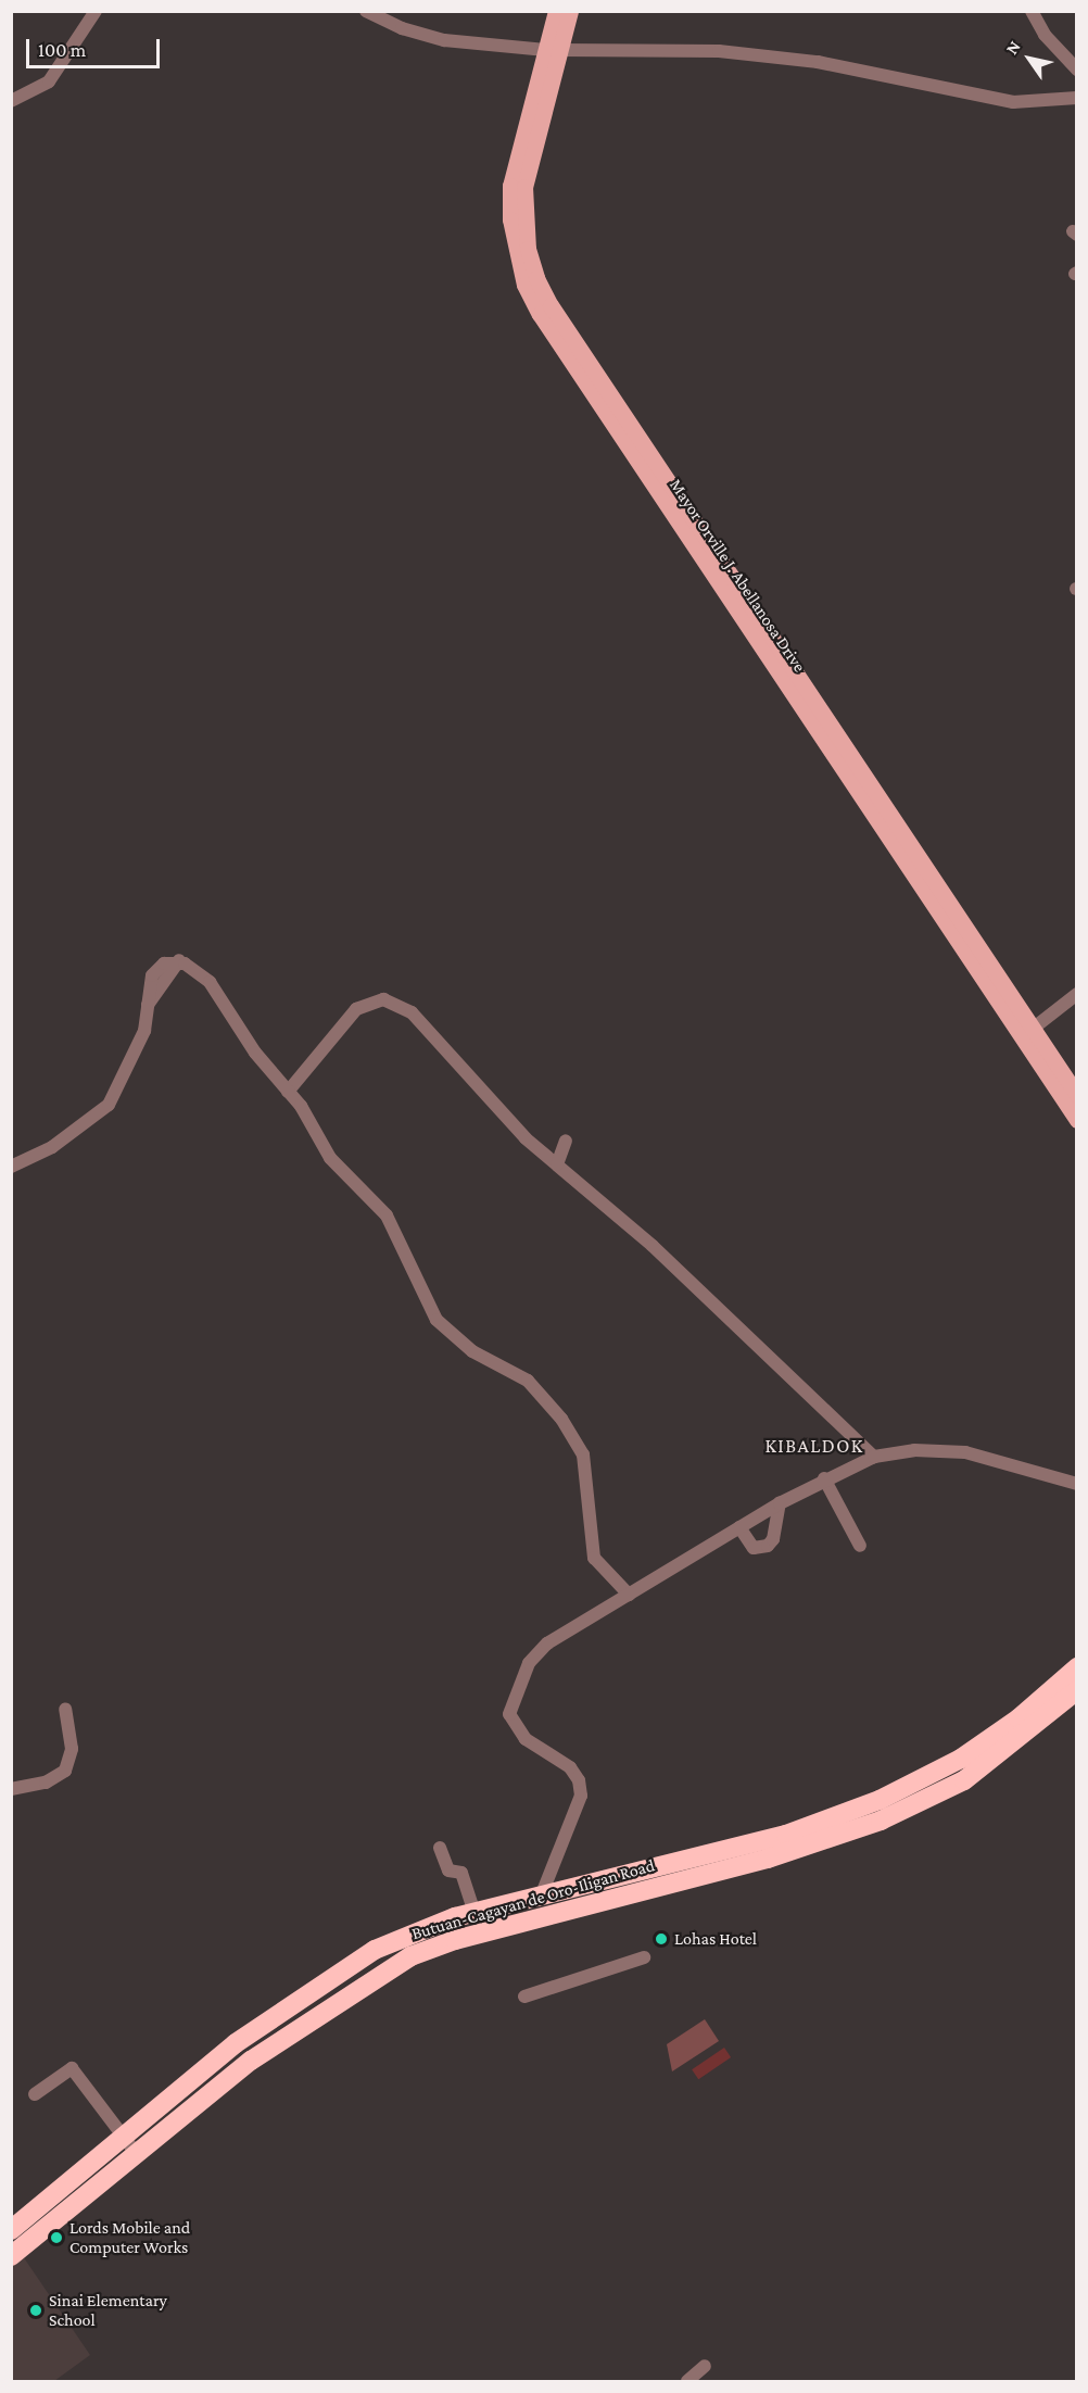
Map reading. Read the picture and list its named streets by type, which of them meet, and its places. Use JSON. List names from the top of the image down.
{
  "streets": {
    "highway": ["Butuan-Cagayan de Oro-Iligan Road"],
    "main road": ["Mayor Orville J. Abellanosa Drive"]
  },
  "districts": ["KIBALDOK"],
  "places": ["Lohas Hotel", "Lords Mobile and Computer Works", "Sinai Elementary School"],
  "scale_bar": "100 m",
  "north": "top left"
}
